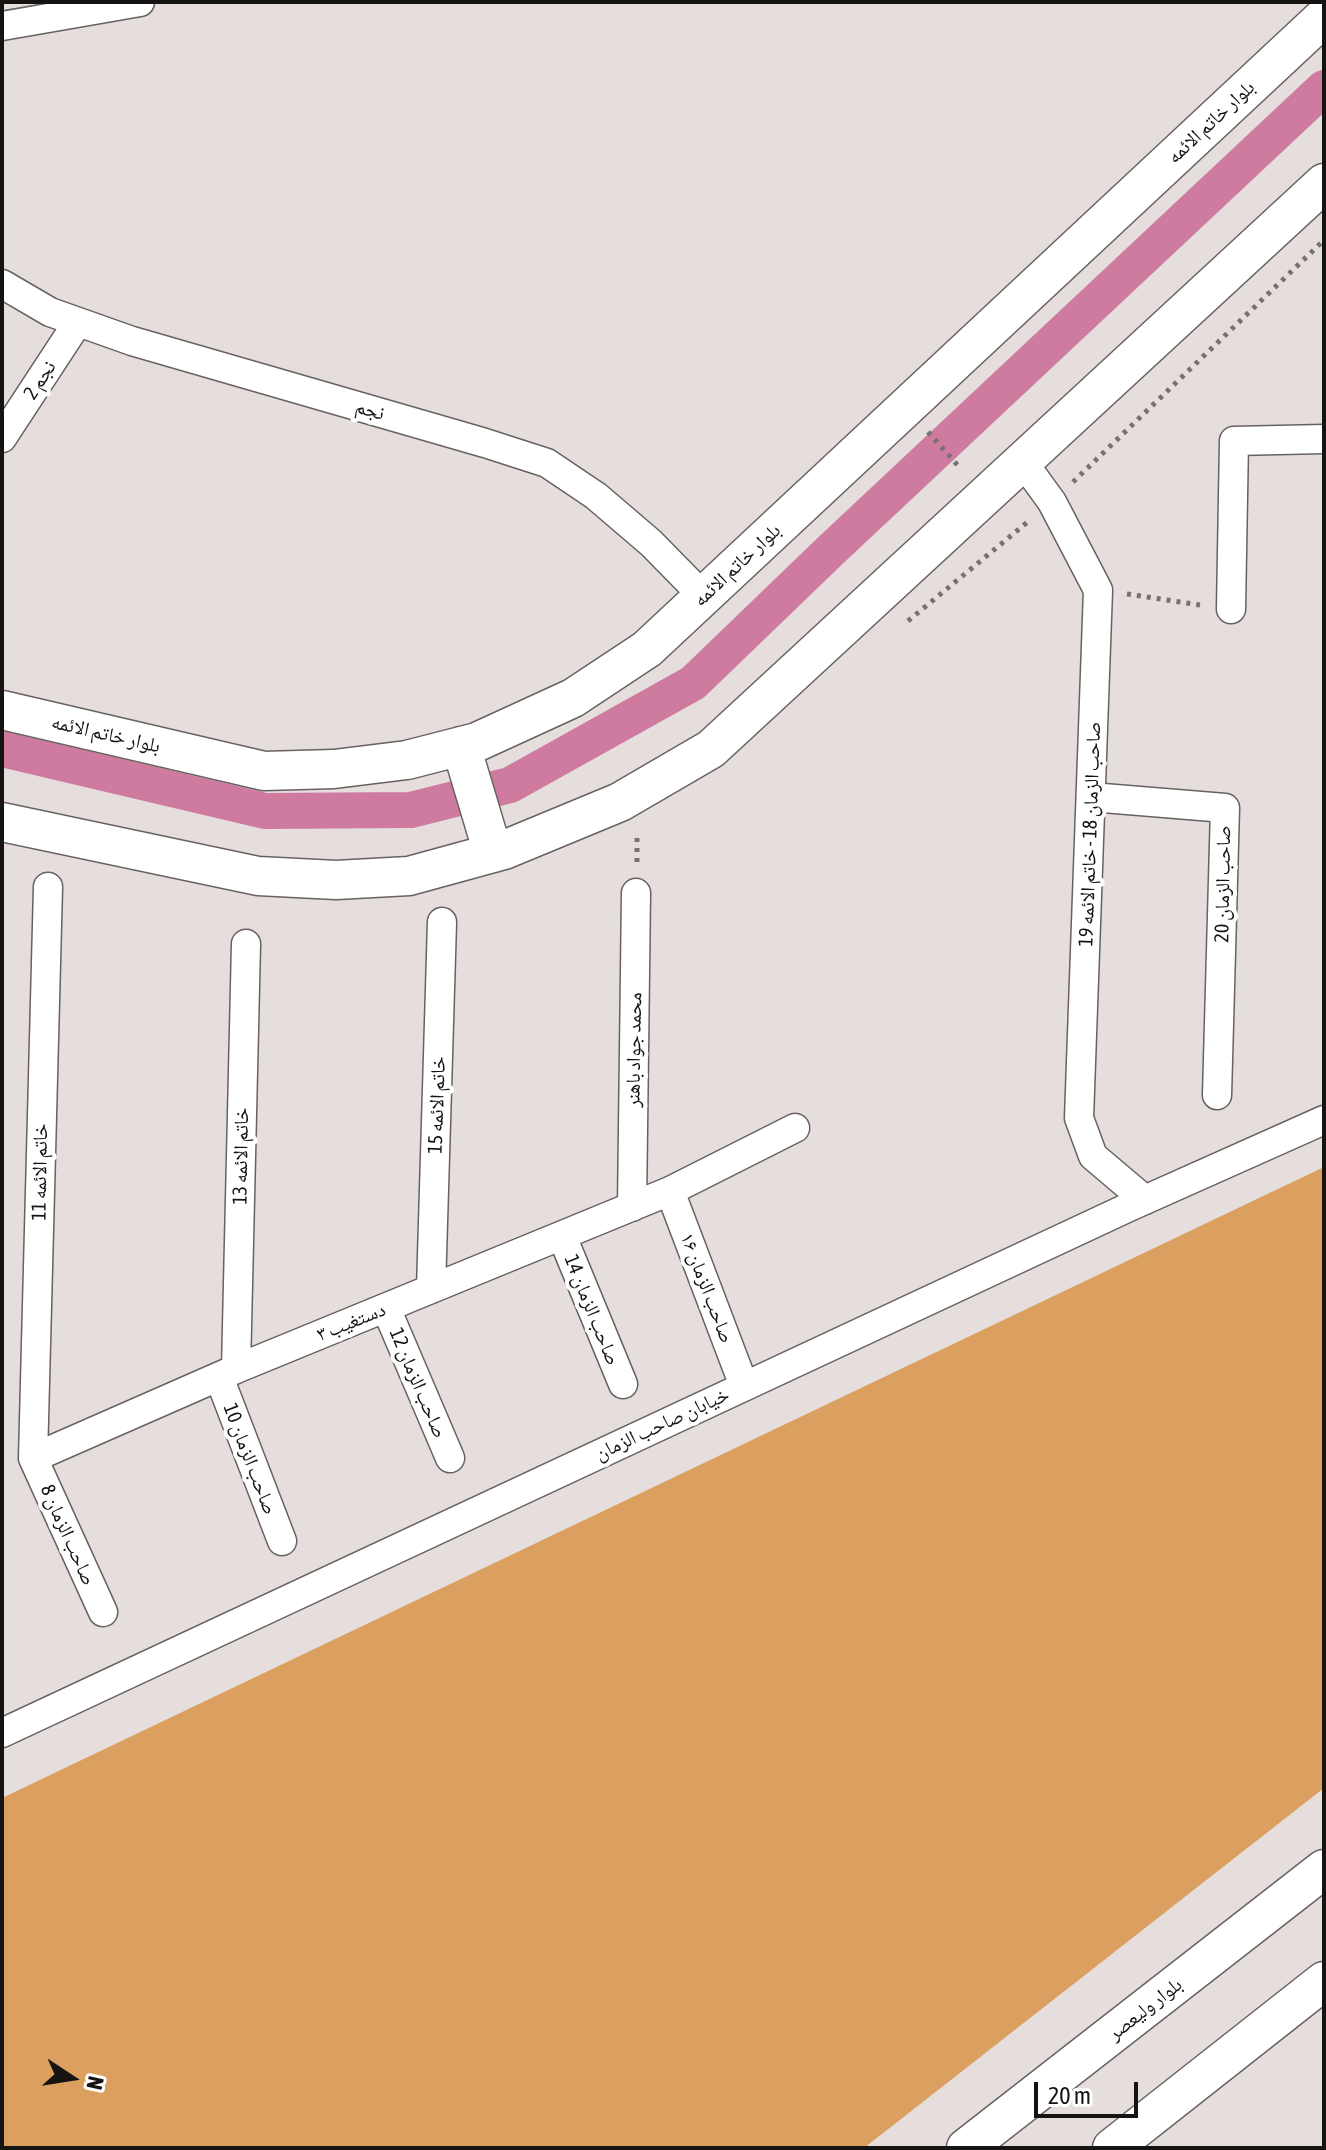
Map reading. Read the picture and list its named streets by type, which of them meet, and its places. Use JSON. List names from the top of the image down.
{
  "streets": {
    "main road": ["بلوار خاتم الائمه", "بلوار ولیعصر"],
    "street": [
      "نجم 2",
      "نجم",
      "صاحب الزمان 18 - خاتم الائمه 19",
      "صاحب الزمان 20",
      "محمد جواد باهنر",
      "خاتم الائمه 15",
      "خاتم الائمه 13",
      "خاتم الائمه 11",
      "صاحب الزمان ۱۶",
      "صاحب الزمان 14",
      "دستغیب ۳",
      "صاحب الزمان 12",
      "خیابان صاحب الزمان",
      "صاحب الزمان 10",
      "صاحب الزمان 8"
    ]
  },
  "crossings": [
    ["بلوار خاتم الائمه", "نجم"],
    ["نجم 2", "نجم"],
    ["صاحب الزمان 18 - خاتم الائمه 19", "صاحب الزمان 20"],
    ["صاحب الزمان 18 - خاتم الائمه 19", "خیابان صاحب الزمان"],
    ["محمد جواد باهنر", "دستغیب ۳"],
    ["خاتم الائمه 15", "دستغیب ۳"],
    ["خاتم الائمه 13", "دستغیب ۳"],
    ["خاتم الائمه 13", "صاحب الزمان 10"],
    ["خاتم الائمه 11", "دستغیب ۳"],
    ["خاتم الائمه 11", "صاحب الزمان 8"],
    ["صاحب الزمان ۱۶", "دستغیب ۳"],
    ["صاحب الزمان ۱۶", "خیابان صاحب الزمان"],
    ["صاحب الزمان 14", "دستغیب ۳"],
    ["دستغیب ۳", "صاحب الزمان 12"],
    ["دستغیب ۳", "صاحب الزمان 10"],
    ["دستغیب ۳", "صاحب الزمان 8"]
  ],
  "scale_bar": "20 m",
  "north": "right"
}
